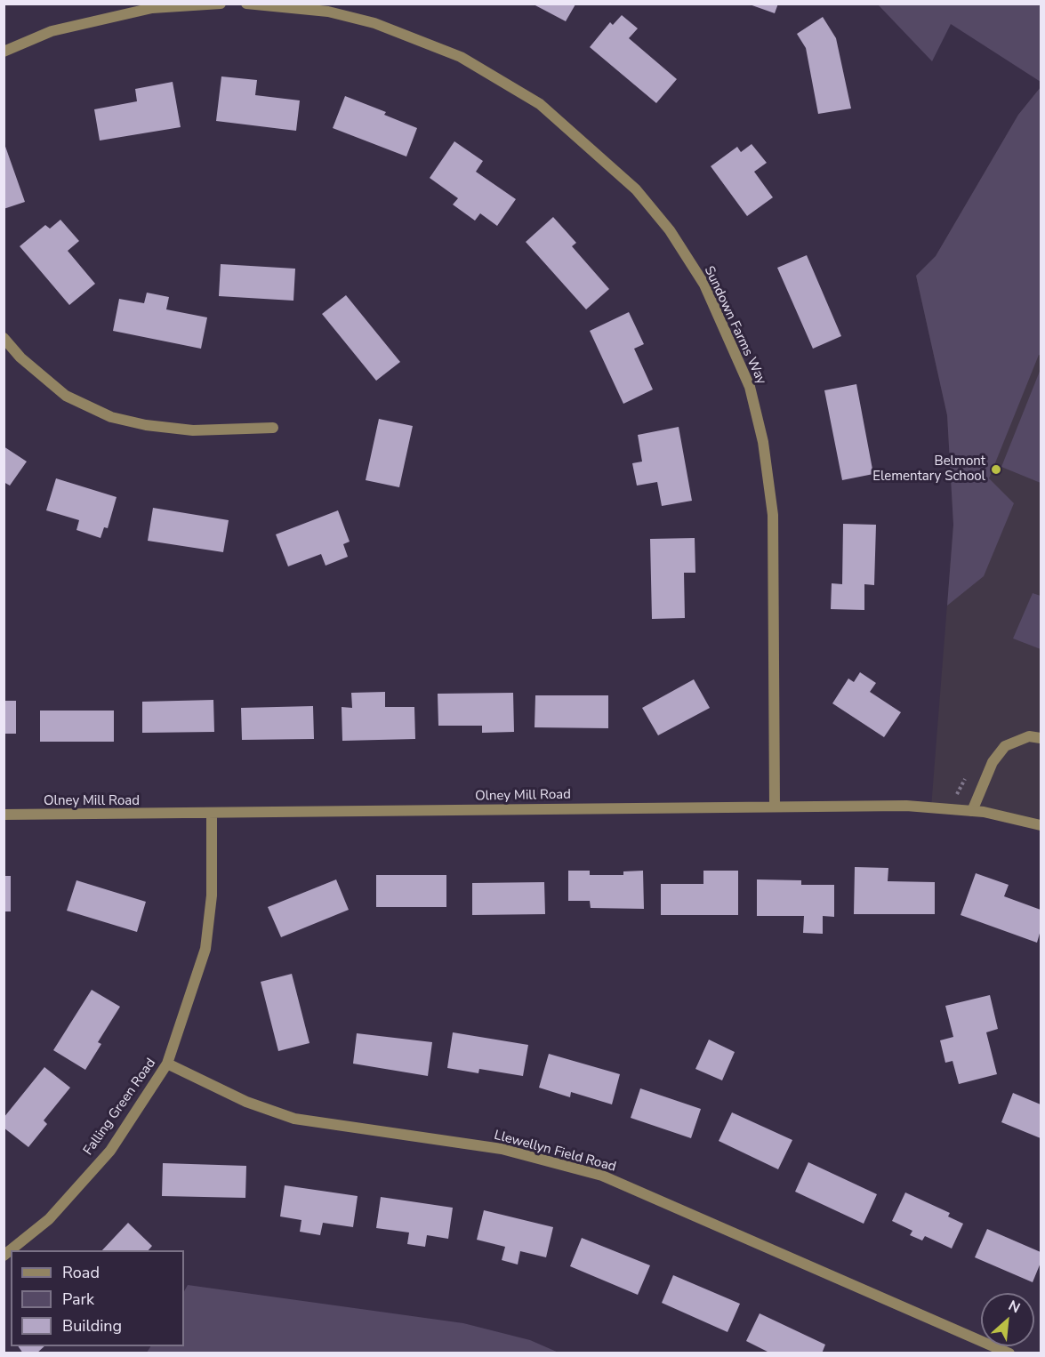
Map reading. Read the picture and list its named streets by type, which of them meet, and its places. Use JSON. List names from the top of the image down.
{
  "streets": {
    "street": [
      "Sundown Farms Way",
      "Olney Mill Road",
      "Falling Green Road",
      "Llewellyn Field Road"
    ]
  },
  "crossings": [
    ["Sundown Farms Way", "Olney Mill Road"],
    ["Olney Mill Road", "Falling Green Road"],
    ["Falling Green Road", "Llewellyn Field Road"]
  ],
  "places": ["Belmont Elementary School"],
  "legend": ["Road", "Park", "Building"],
  "north": "top right"
}
